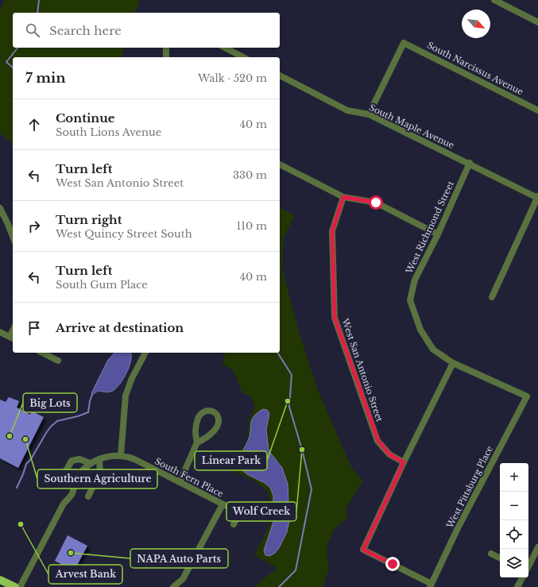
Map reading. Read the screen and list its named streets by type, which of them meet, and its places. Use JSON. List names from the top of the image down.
{
  "streets": {
    "street": [
      "South Narcissus Avenue",
      "South Maple Avenue",
      "West Richmond Street",
      "West San Antonio Street",
      "South Fern Place",
      "West Pittsburg Place"
    ]
  },
  "crossings": [
    ["South Narcissus Avenue", "South Maple Avenue"],
    ["South Maple Avenue", "West Richmond Street"],
    ["West Richmond Street", "West Pittsburg Place"]
  ],
  "places": [
    "Linear Park",
    "Big Lots",
    "Southern Agriculture",
    "Wolf Creek",
    "Arvest Bank",
    "NAPA Auto Parts"
  ],
  "north": "bottom right",
  "page": {
    "search": "Search here",
    "heading": ["7 min", "Walk · 520 m"],
    "list": [
      ["Continue", "South Lions Avenue", "40 m"],
      ["Turn left", "West San Antonio Street", "330 m"],
      ["Turn right", "West Quincy Street South", "110 m"],
      ["Turn left", "South Gum Place", "40 m"],
      "Arrive at destination"
    ],
    "map_buttons": ["+", "−"]
  }
}
